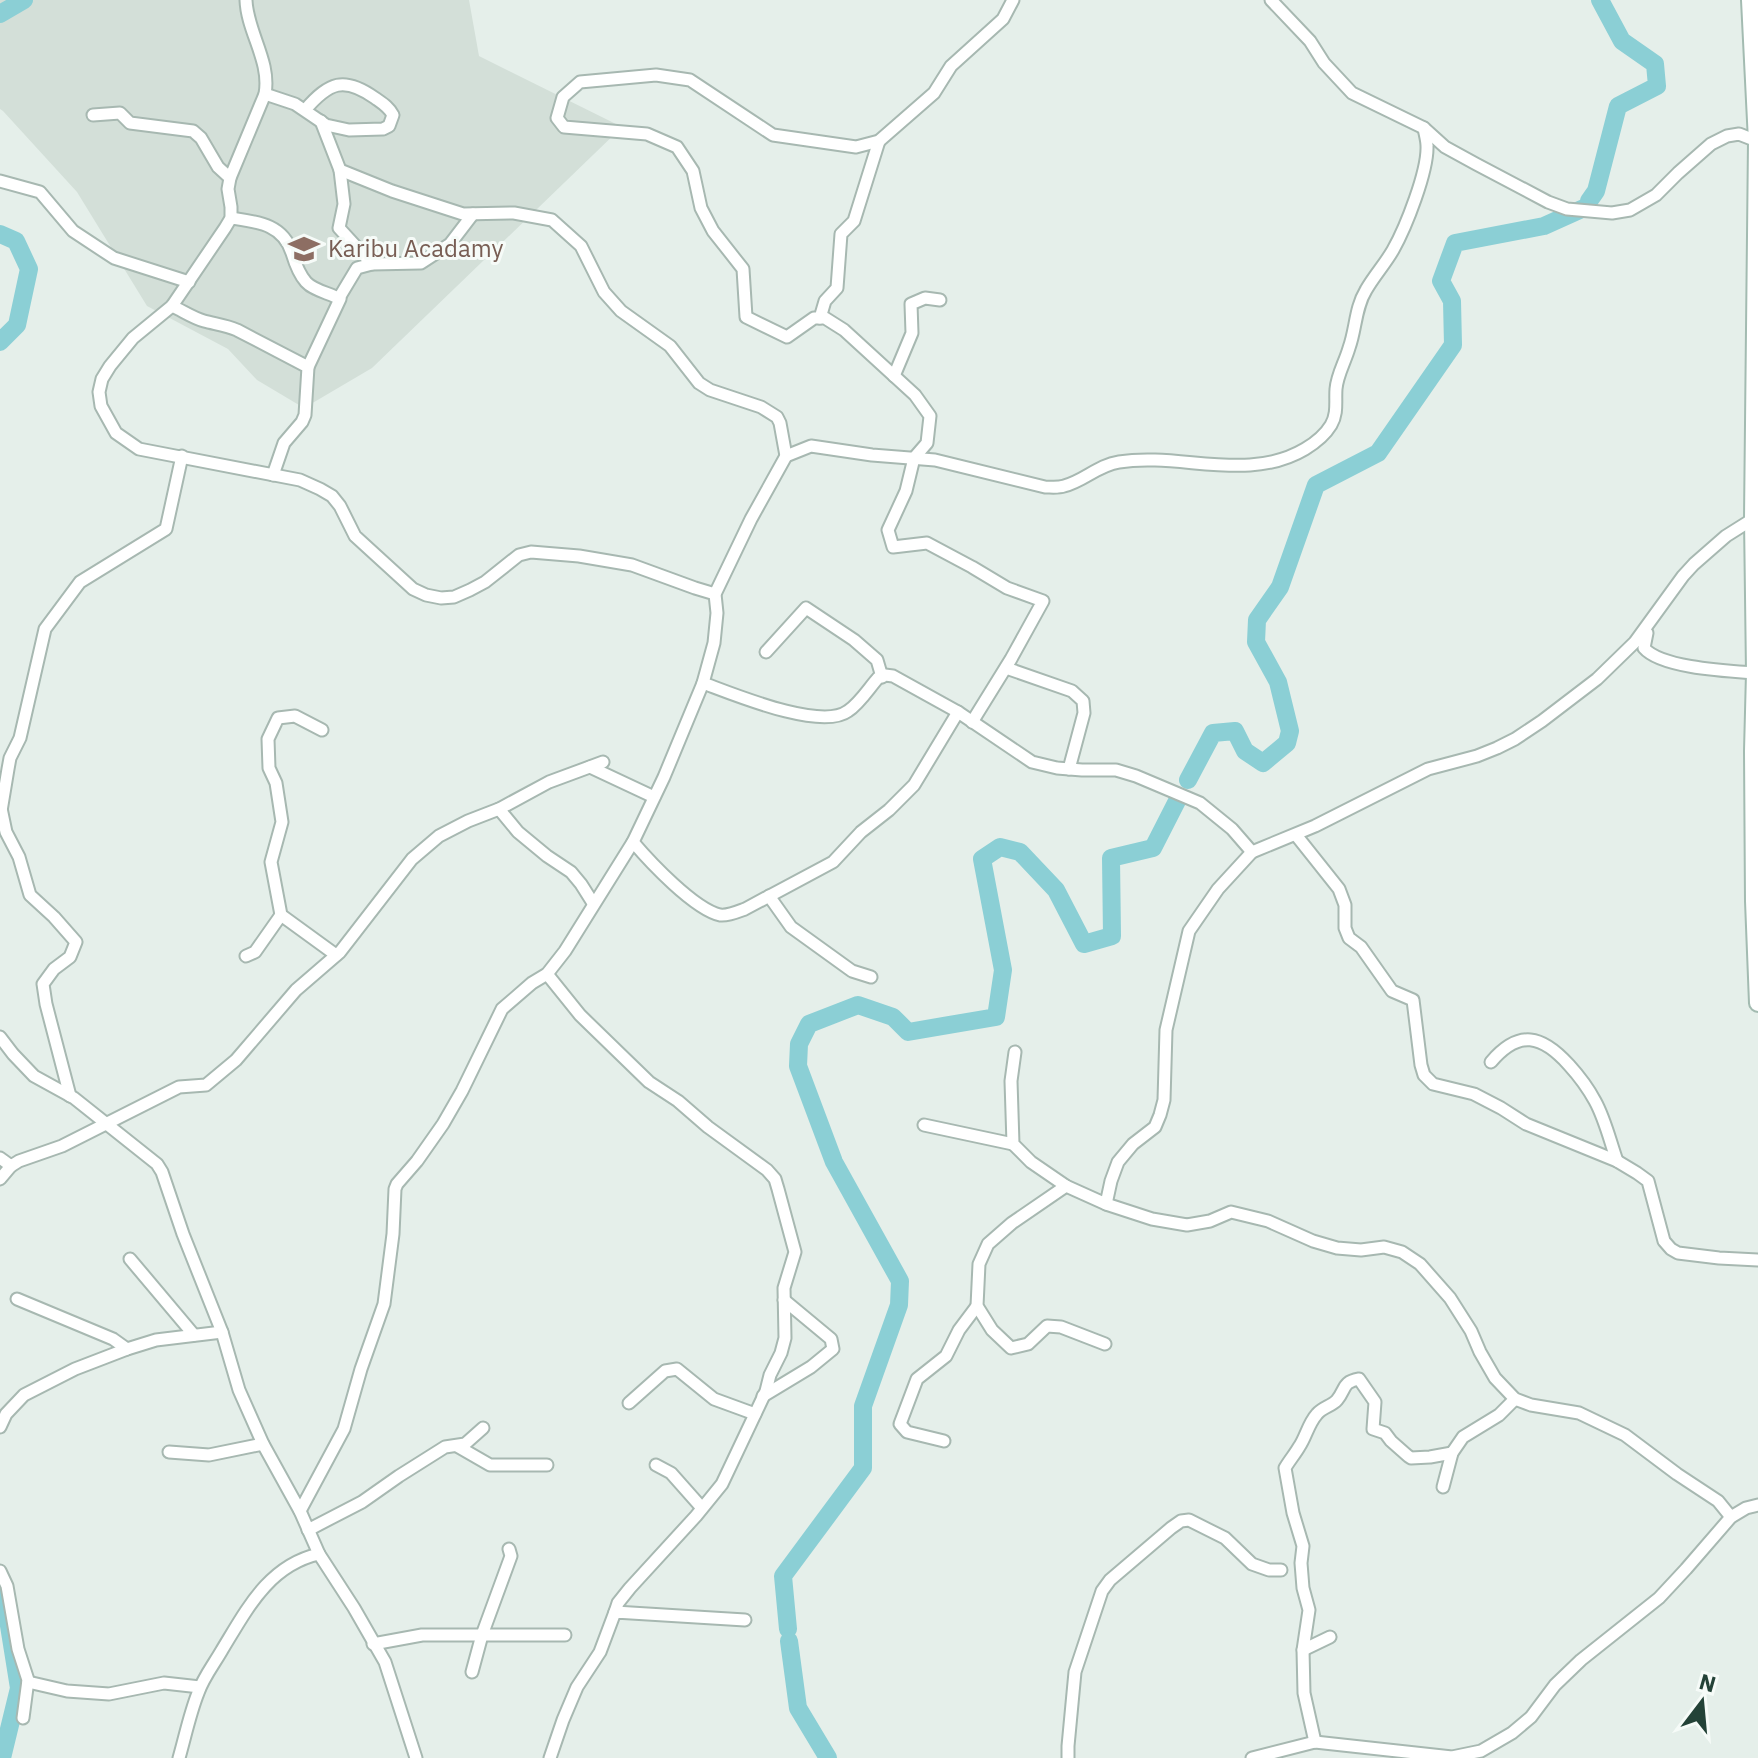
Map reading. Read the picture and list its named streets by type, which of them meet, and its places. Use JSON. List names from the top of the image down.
{
  "places": {
    "school or university": ["Karibu Acadamy"]
  },
  "north": "top"
}
